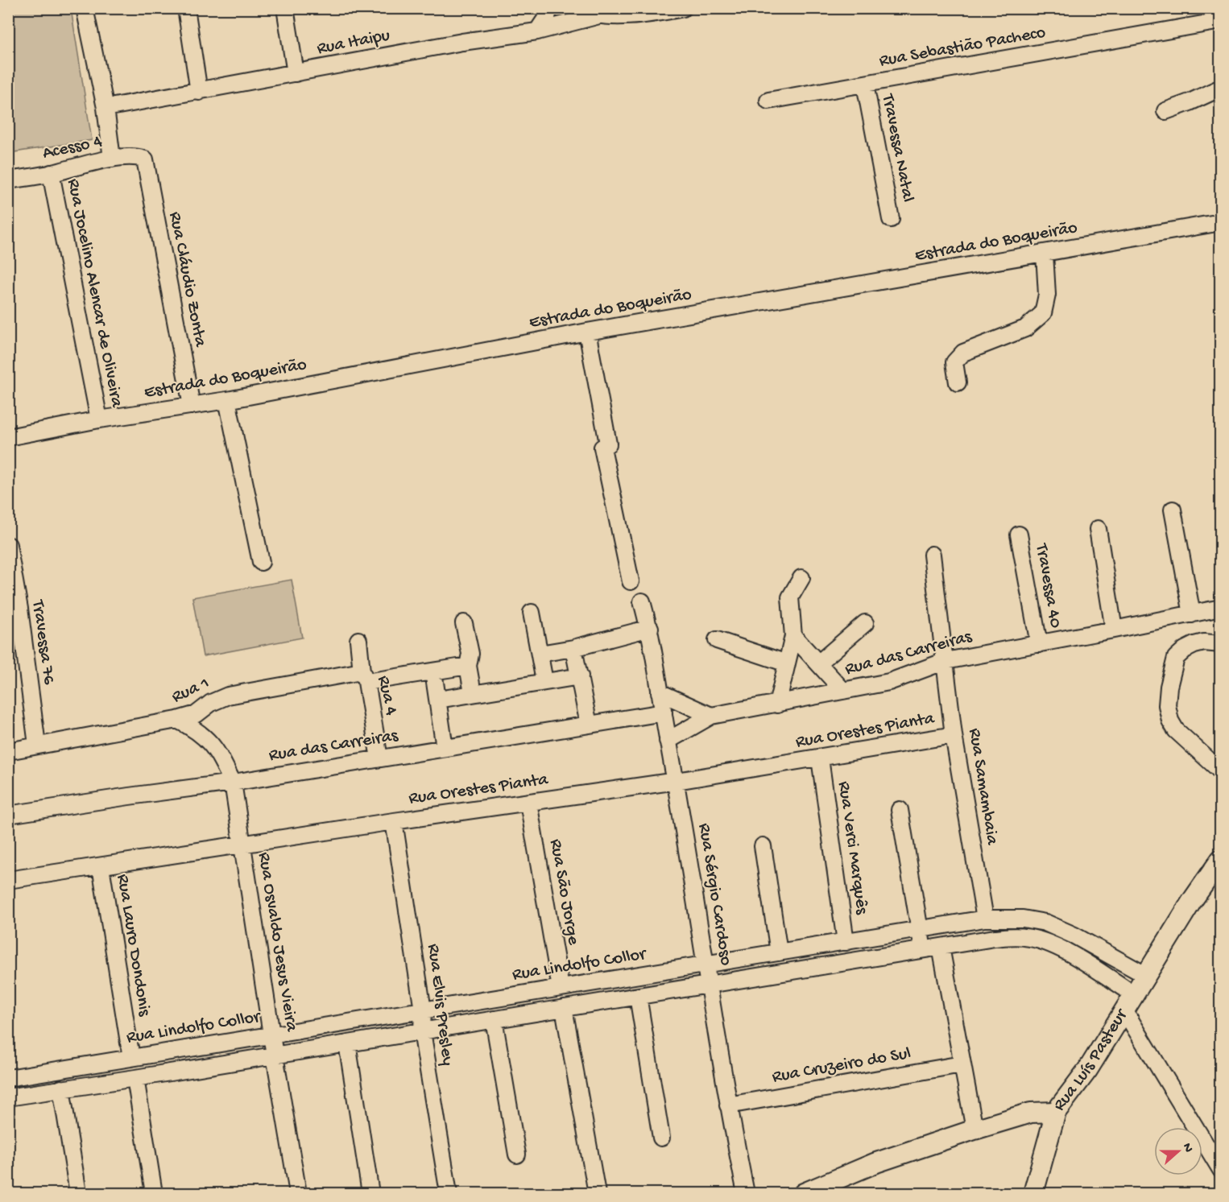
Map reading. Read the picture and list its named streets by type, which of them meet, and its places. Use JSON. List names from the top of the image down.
{
  "streets": {
    "main road": ["Rua Luís Pasteur"],
    "street": [
      "Rua Itaipu",
      "Rua Sebastião Pacheco",
      "Acesso 4",
      "Travessa Natal",
      "Estrada do Boqueirão",
      "Rua Cláudio Zonta",
      "Rua Jocelino Alencar de Oliveira",
      "Travessa 40",
      "Travessa 76",
      "Rua das Carreiras",
      "Rua 1",
      "Rua 4",
      "Rua Orestes Pianta",
      "Rua Samambaia",
      "Rua Verci Marquês",
      "Rua São Jorge",
      "Rua Sérgio Cardoso",
      "Rua Osvaldo Jesus Vieira",
      "Rua Lauro Dondonis",
      "Rua Lindolfo Collor",
      "Rua Elvis Presley",
      "Rua Cruzeiro do Sul"
    ]
  },
  "crossings": [
    ["Rua Sebastião Pacheco", "Travessa Natal"],
    ["Acesso 4", "Rua Cláudio Zonta"],
    ["Acesso 4", "Rua Jocelino Alencar de Oliveira"],
    ["Estrada do Boqueirão", "Rua Cláudio Zonta"],
    ["Estrada do Boqueirão", "Rua Jocelino Alencar de Oliveira"],
    ["Travessa 40", "Rua das Carreiras"],
    ["Travessa 76", "Rua 1"],
    ["Rua das Carreiras", "Rua 4"],
    ["Rua das Carreiras", "Rua Samambaia"],
    ["Rua das Carreiras", "Rua Sérgio Cardoso"],
    ["Rua das Carreiras", "Rua Osvaldo Jesus Vieira"],
    ["Rua 1", "Rua 4"],
    ["Rua 1", "Rua Osvaldo Jesus Vieira"],
    ["Rua Orestes Pianta", "Rua Samambaia"],
    ["Rua Orestes Pianta", "Rua Verci Marquês"],
    ["Rua Orestes Pianta", "Rua São Jorge"],
    ["Rua Orestes Pianta", "Rua Sérgio Cardoso"],
    ["Rua Orestes Pianta", "Rua Osvaldo Jesus Vieira"],
    ["Rua Orestes Pianta", "Rua Lauro Dondonis"],
    ["Rua Orestes Pianta", "Rua Elvis Presley"],
    ["Rua Samambaia", "Rua Lindolfo Collor"],
    ["Rua Verci Marquês", "Rua Lindolfo Collor"],
    ["Rua São Jorge", "Rua Lindolfo Collor"],
    ["Rua Sérgio Cardoso", "Rua Lindolfo Collor"],
    ["Rua Sérgio Cardoso", "Rua Cruzeiro do Sul"],
    ["Rua Osvaldo Jesus Vieira", "Rua Lindolfo Collor"],
    ["Rua Lauro Dondonis", "Rua Lindolfo Collor"],
    ["Rua Lindolfo Collor", "Rua Elvis Presley"],
    ["Rua Lindolfo Collor", "Rua Luís Pasteur"]
  ],
  "north": "right"
}
